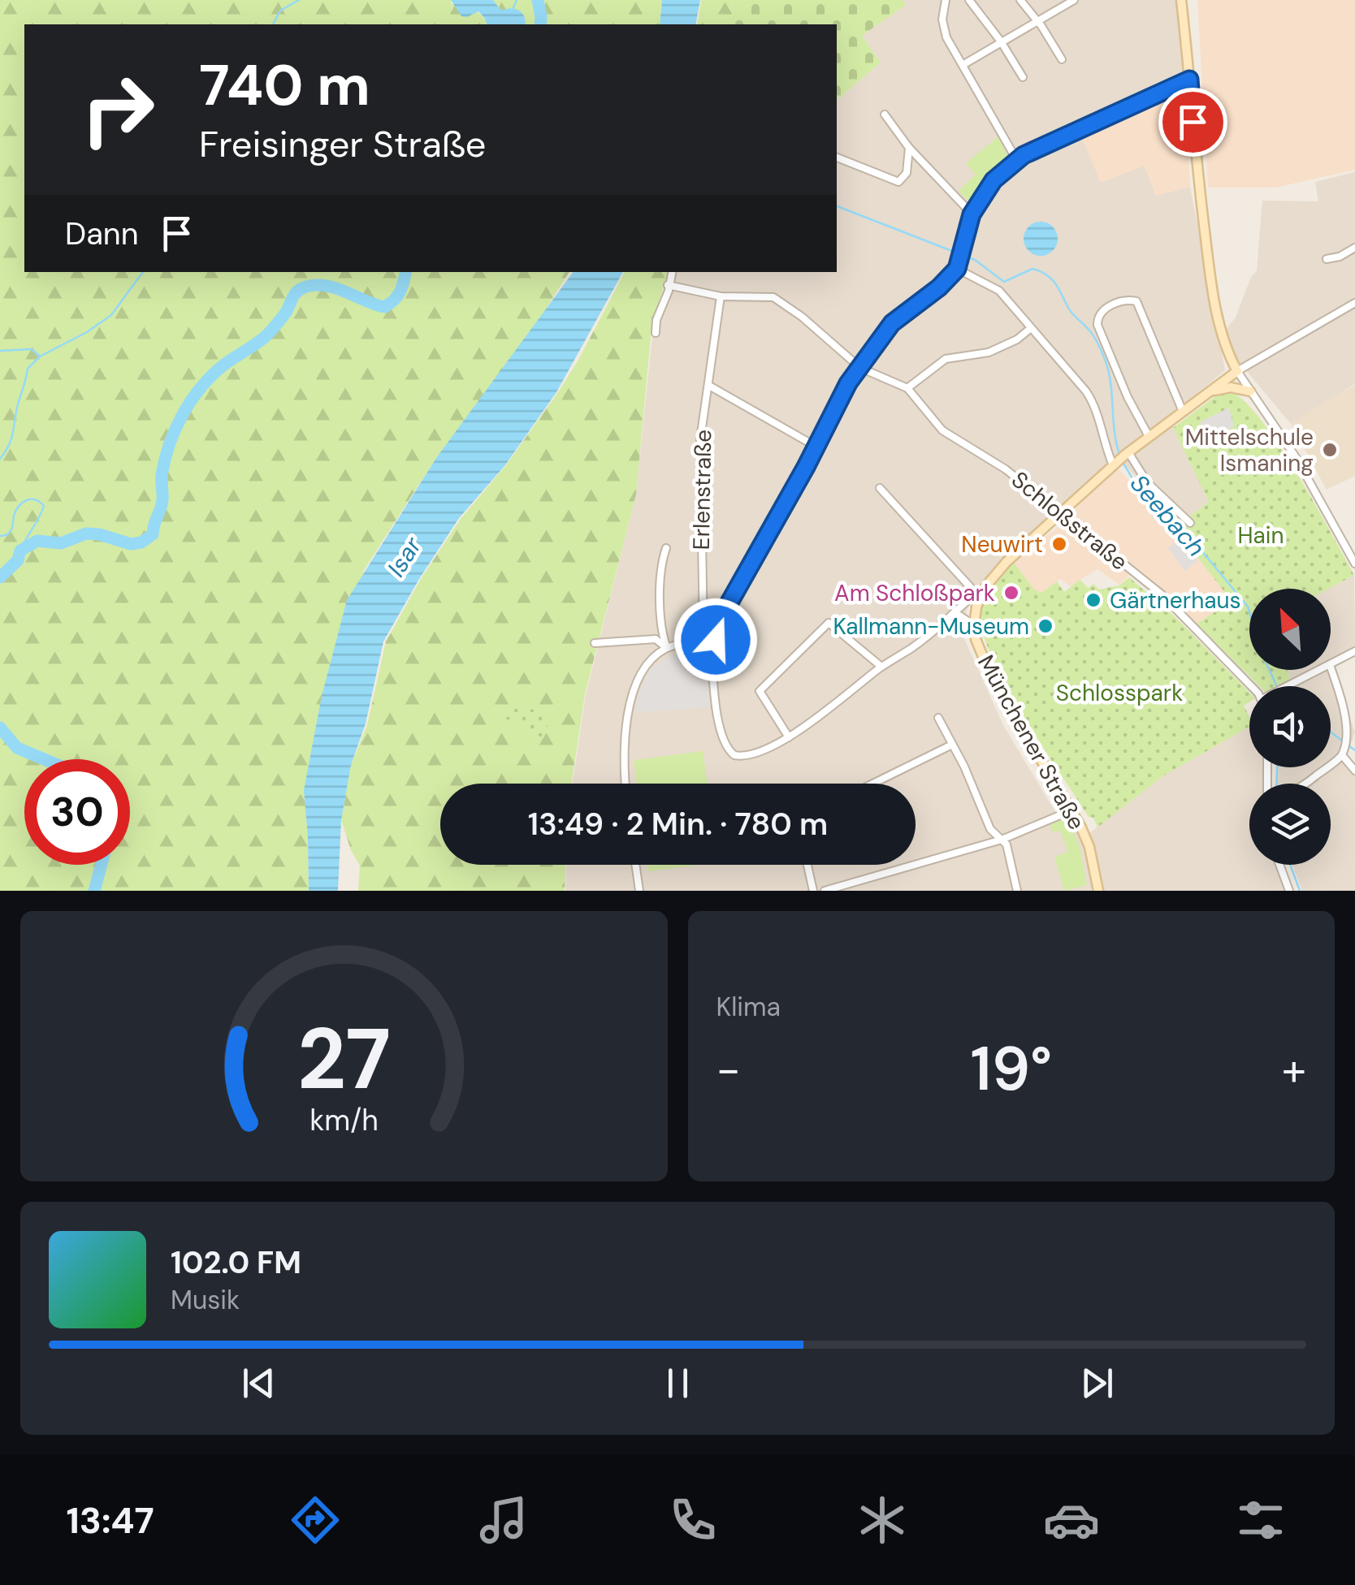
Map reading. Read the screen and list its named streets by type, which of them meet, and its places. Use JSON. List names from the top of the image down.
{
  "streets": {
    "main road": ["Münchener Straße"],
    "street": ["Erlenstraße", "Schloßstraße"]
  },
  "crossings": [
    ["Erlenstraße", "Schloßstraße"],
    ["Schloßstraße", "Münchener Straße"]
  ],
  "water": ["Seebach", "Isar"],
  "parks": ["Hain", "Schlosspark"],
  "places": [
    "Mittelschule Ismaning",
    "Neuwirt",
    "Am Schloßpark",
    "Gärtnerhaus",
    "Kallmann-Museum"
  ],
  "north": "top left",
  "page": {
    "turn": ["740 m", "Freisinger Straße"],
    "then": "Dann",
    "limit": "30",
    "trip": "13:49 · 2 Min. · 780 m",
    "tile": "Klima",
    "heat": ["−", "19°", "+"],
    "song": ["102.0 FM", "Musik"],
    "tabs": "13:47",
    "gauge": ["27", "km/h"]
  }
}
